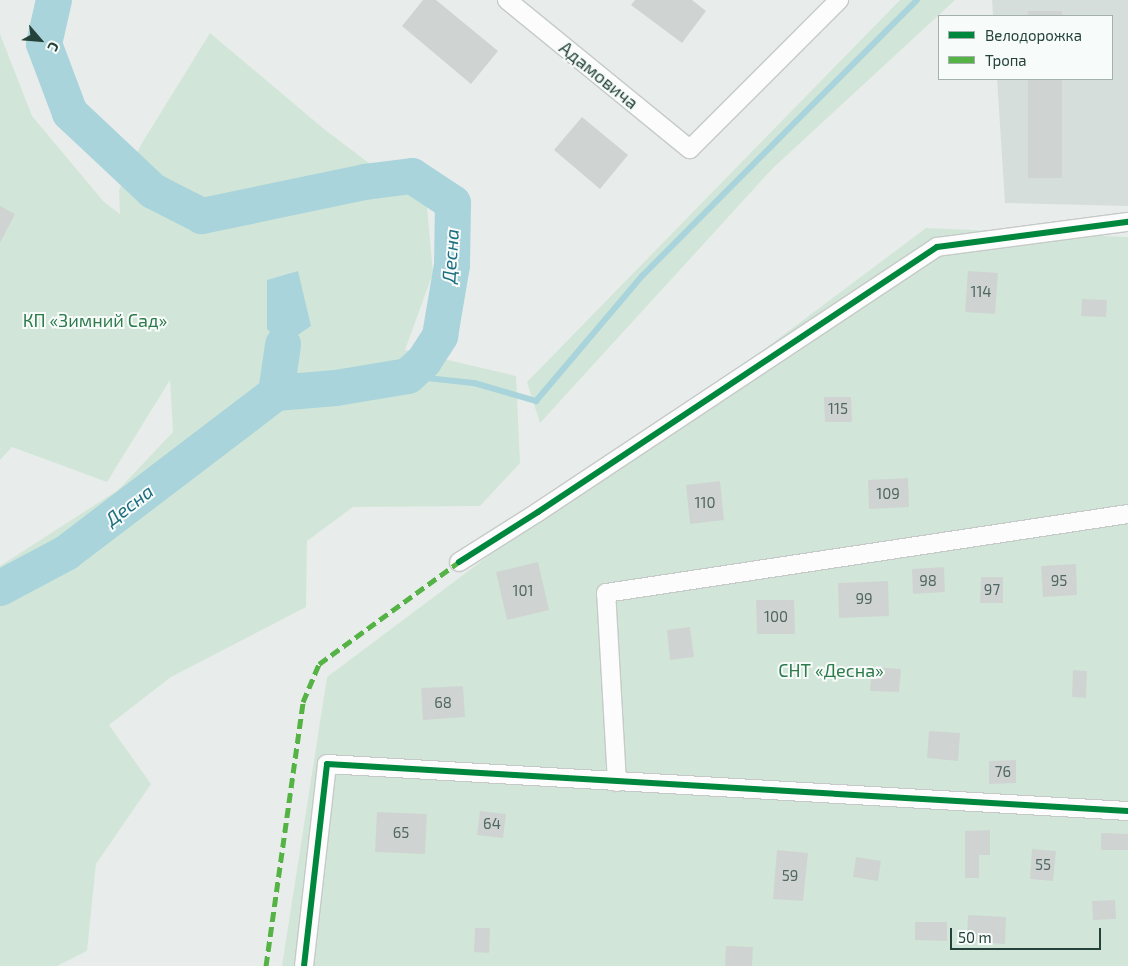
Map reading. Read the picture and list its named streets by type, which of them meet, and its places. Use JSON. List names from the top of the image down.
{
  "streets": {
    "street": ["Адамовича"]
  },
  "water": ["Десна"],
  "parks": ["КП «Зимний Сад»", "СНТ «Десна»"],
  "house_numbers": [
    "114",
    "115",
    "109",
    "110",
    "98",
    "95",
    "97",
    "101",
    "99",
    "100",
    "68",
    "76",
    "64",
    "65",
    "55",
    "59"
  ],
  "legend": ["Велодорожка", "Тропа"],
  "scale_bar": "50 m",
  "north": "bottom right"
}
